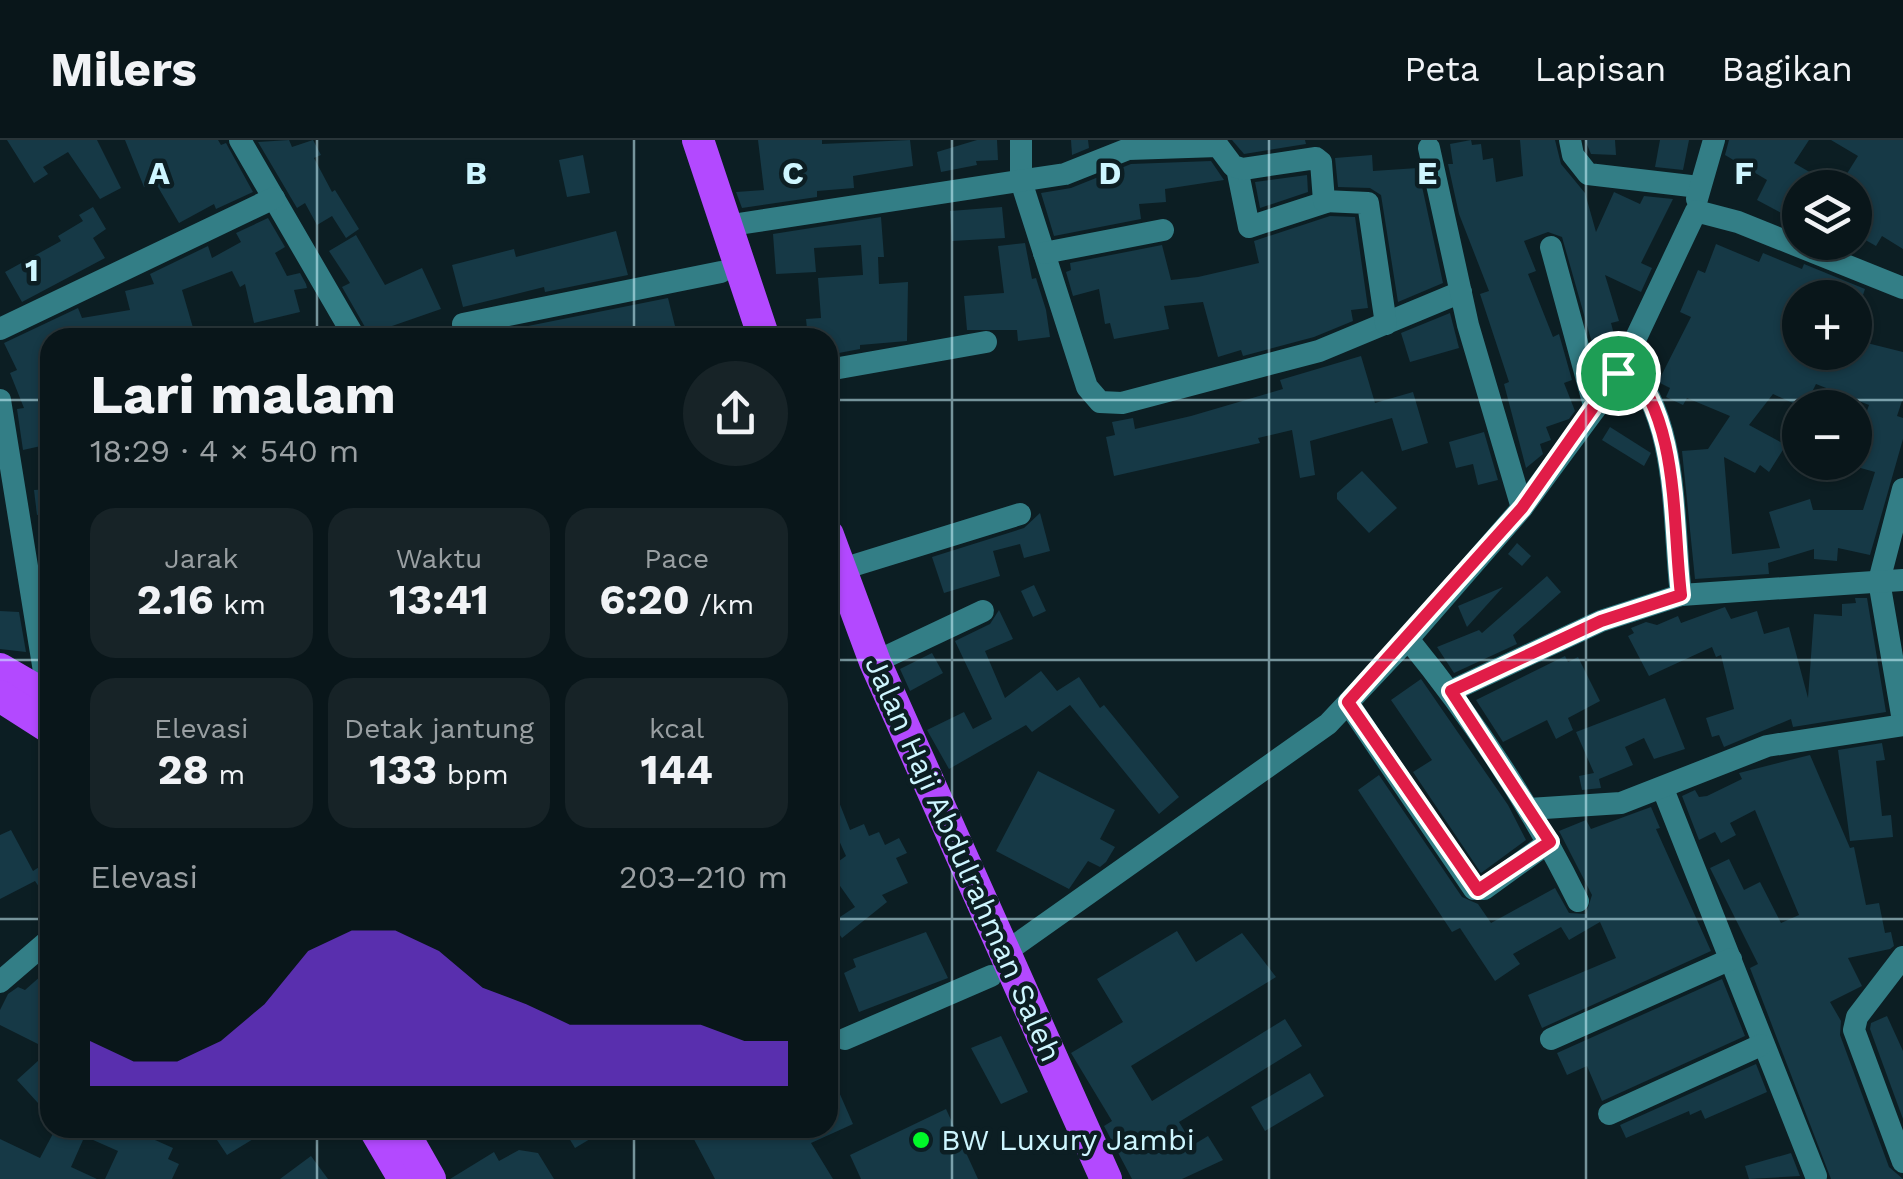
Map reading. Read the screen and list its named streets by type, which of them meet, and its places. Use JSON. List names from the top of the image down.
{
  "streets": {
    "highway": ["Jalan Haji Abdulrahman Saleh"]
  },
  "places": ["BW Luxury Jambi"],
  "page": {
    "header": "Milers",
    "nav": ["Peta", "Lapisan", "Bagikan"],
    "map_buttons": ["+", "−"],
    "heading": ["Lari malam", "18:29 · 4 × 540 m"],
    "stats": [
      ["Jarak", "2.16 km"],
      ["Waktu", "13:41"],
      ["Pace", "6:20 /km"],
      ["Elevasi", "28 m"],
      ["Detak jantung", "133 bpm"],
      ["kcal", "144"]
    ],
    "chart": ["Elevasi", "203–210 m"]
  },
  "grid": {
    "columns": [
      "A",
      "B",
      "C",
      "D",
      "E",
      "F"
    ],
    "rows": ["1"]
  }
}
